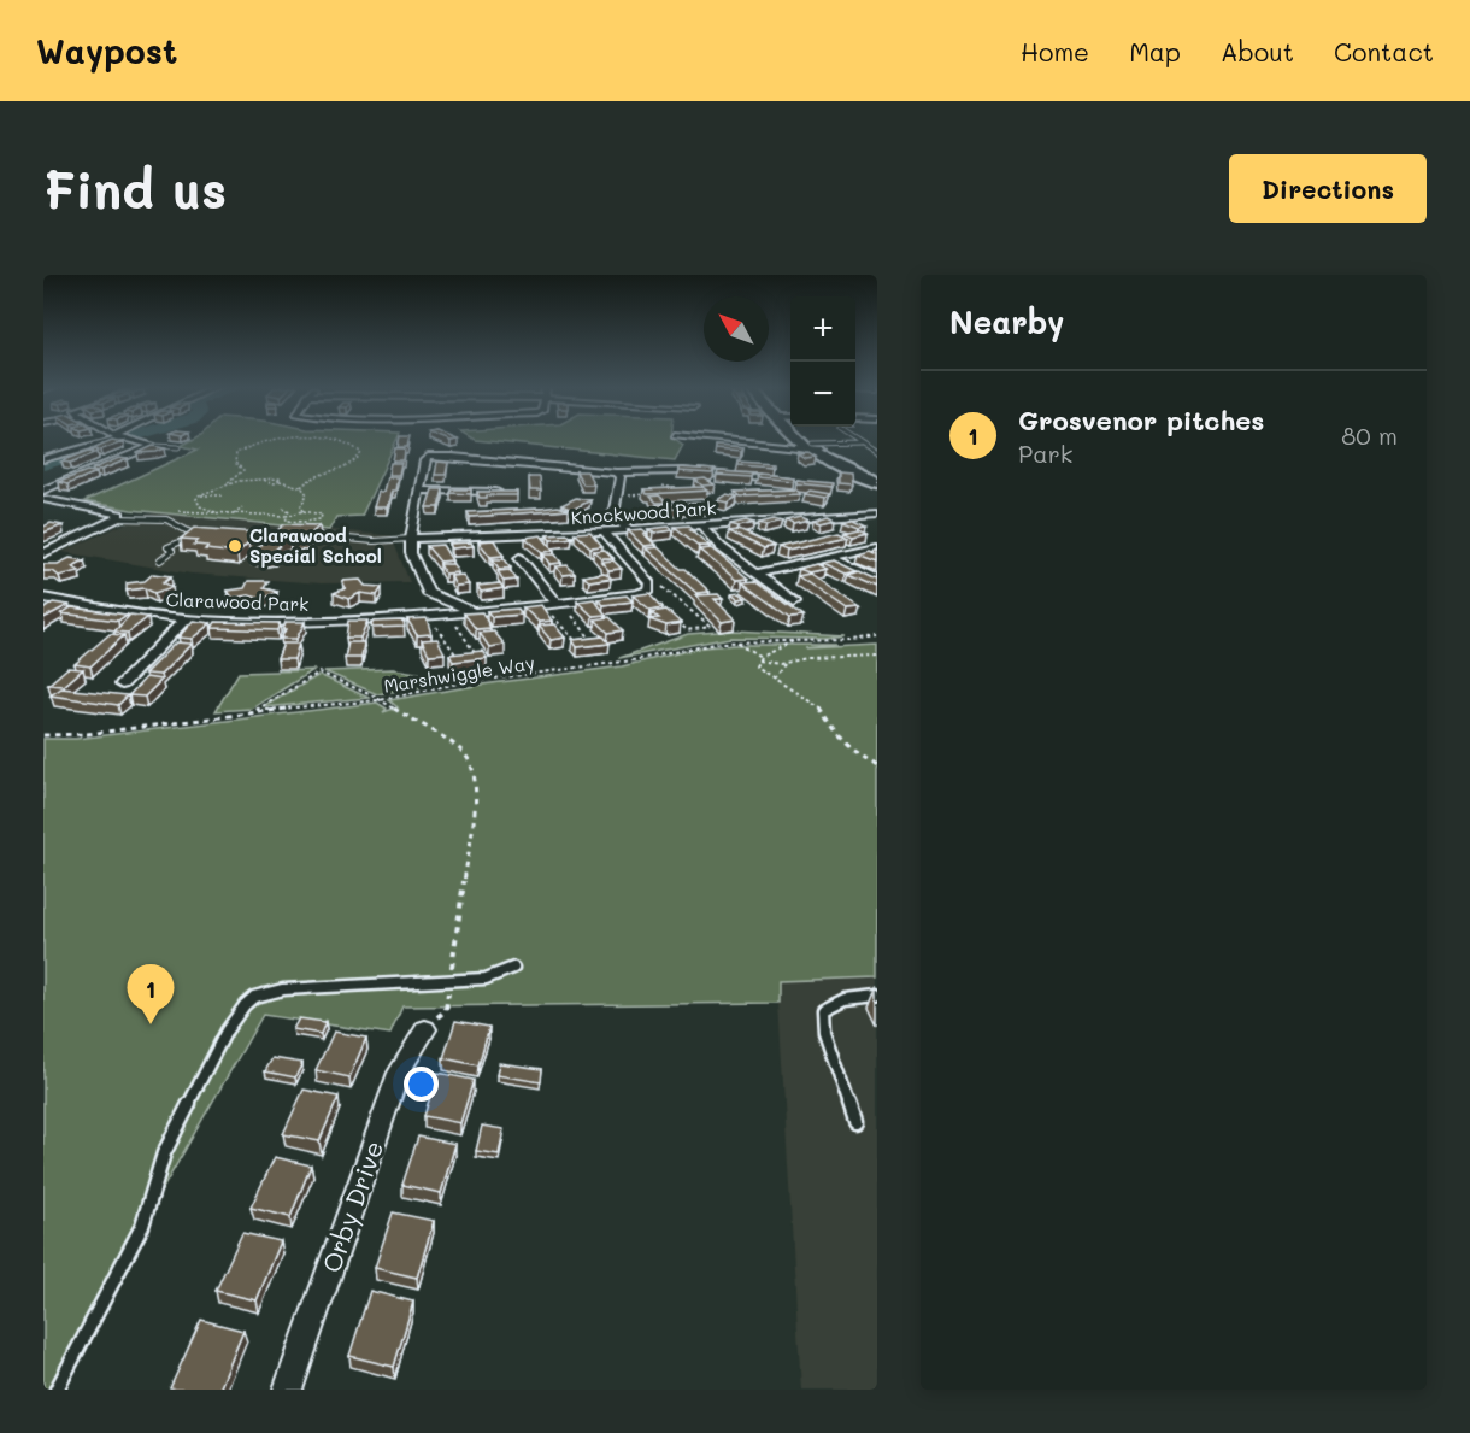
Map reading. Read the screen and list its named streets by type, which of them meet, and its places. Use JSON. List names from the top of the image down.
{
  "streets": {
    "street": ["Knockwood Park", "Clarawood Park", "Orby Drive"],
    "path": ["Marshwiggle Way"]
  },
  "places": ["Clarawood Special School"],
  "north": "top left",
  "page": {
    "header": "Waypost",
    "nav": [
      "Home",
      "Map",
      "About",
      "Contact"
    ],
    "buttons": "Directions",
    "title": "Find us",
    "heading": "Nearby",
    "map_buttons": ["+", "−"],
    "list": [
      {
        "mark": "1",
        "name": "Grosvenor pitches",
        "note": "Park",
        "value": "80 m"
      }
    ],
    "pins": "1"
  }
}
